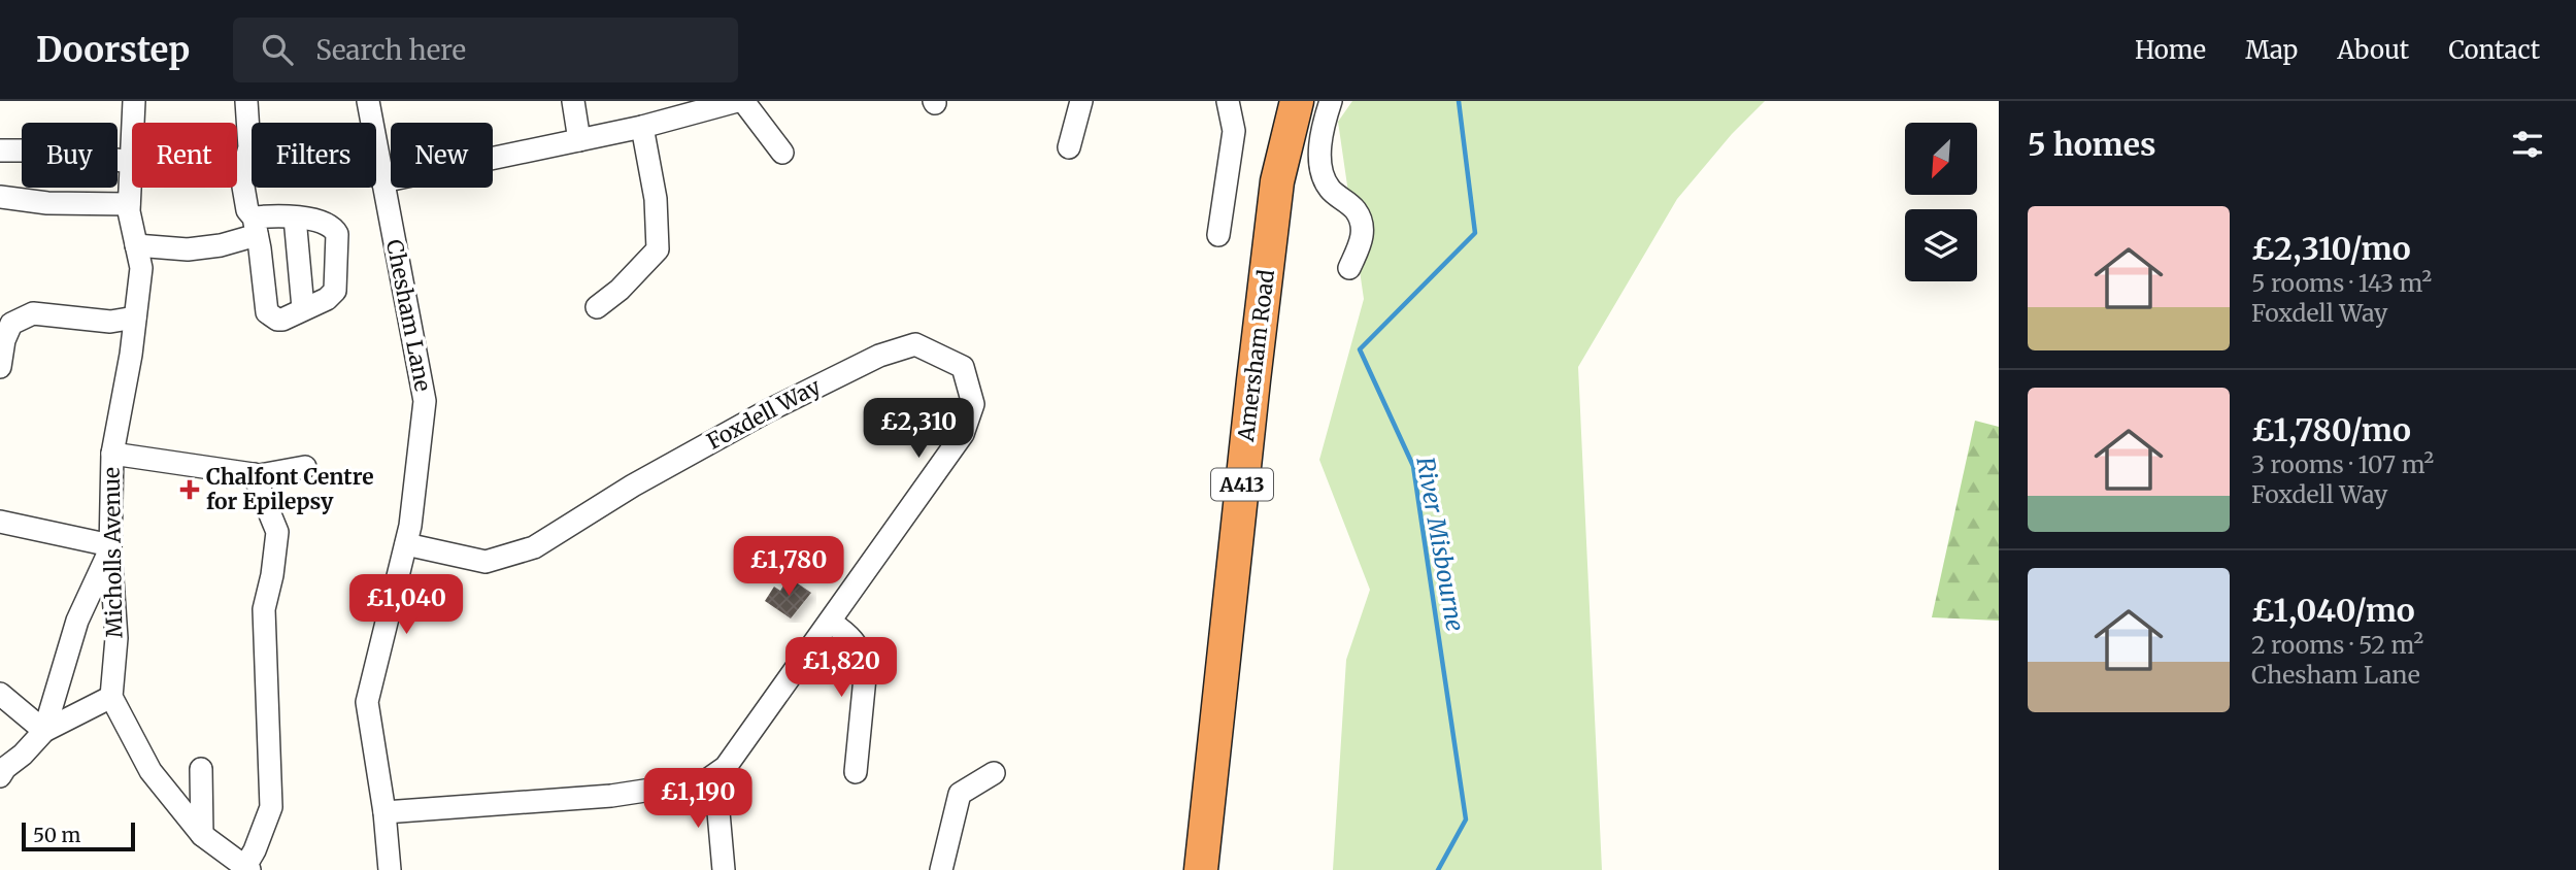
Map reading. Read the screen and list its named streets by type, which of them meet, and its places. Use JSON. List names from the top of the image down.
{
  "streets": {
    "highway": ["Amersham Road", "A413"],
    "street": ["Chesham Lane", "Foxdell Way", "Micholls Avenue"]
  },
  "crossings": [
    ["Chesham Lane", "Foxdell Way"]
  ],
  "water": ["River Misbourne"],
  "places": {
    "health": ["Chalfont Centre for Epilepsy"]
  },
  "scale_bar": "50 m",
  "north": "bottom left",
  "page": {
    "header": "Doorstep",
    "search": "Search here",
    "nav": [
      "Home",
      "Map",
      "About",
      "Contact"
    ],
    "heading": "5 homes",
    "chip": [
      "Buy",
      "Rent",
      "Filters",
      "New"
    ],
    "list": [
      {
        "name": "£2,310/mo",
        "note": "5 rooms · 143 m² · Foxdell Way"
      },
      {
        "name": "£1,780/mo",
        "note": "3 rooms · 107 m² · Foxdell Way"
      },
      {
        "name": "£1,040/mo",
        "note": "2 rooms · 52 m² · Chesham Lane"
      }
    ],
    "price": [
      "£2,310",
      "£1,780",
      "£1,040",
      "£1,820",
      "£1,190"
    ],
    "scale": "50 m"
  }
}
